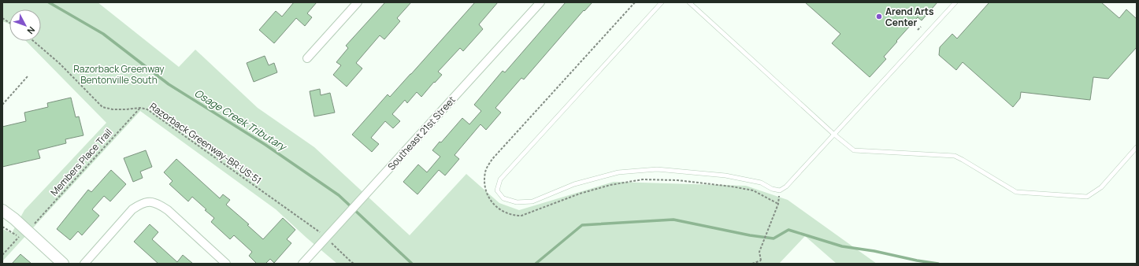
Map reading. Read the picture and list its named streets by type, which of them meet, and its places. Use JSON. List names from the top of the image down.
{
  "streets": {
    "street": ["Southeast 21st Street"],
    "path": ["Razorback Greenway-BR:US:51", "Members Place Trail"]
  },
  "crossings": [
    ["Razorback Greenway-BR:US:51", "Members Place Trail"]
  ],
  "water": ["Osage Creek Tributary"],
  "parks": ["Razorback Greenway Bentonville South"],
  "places": ["Arend Arts Center"],
  "north": "bottom right"
}
